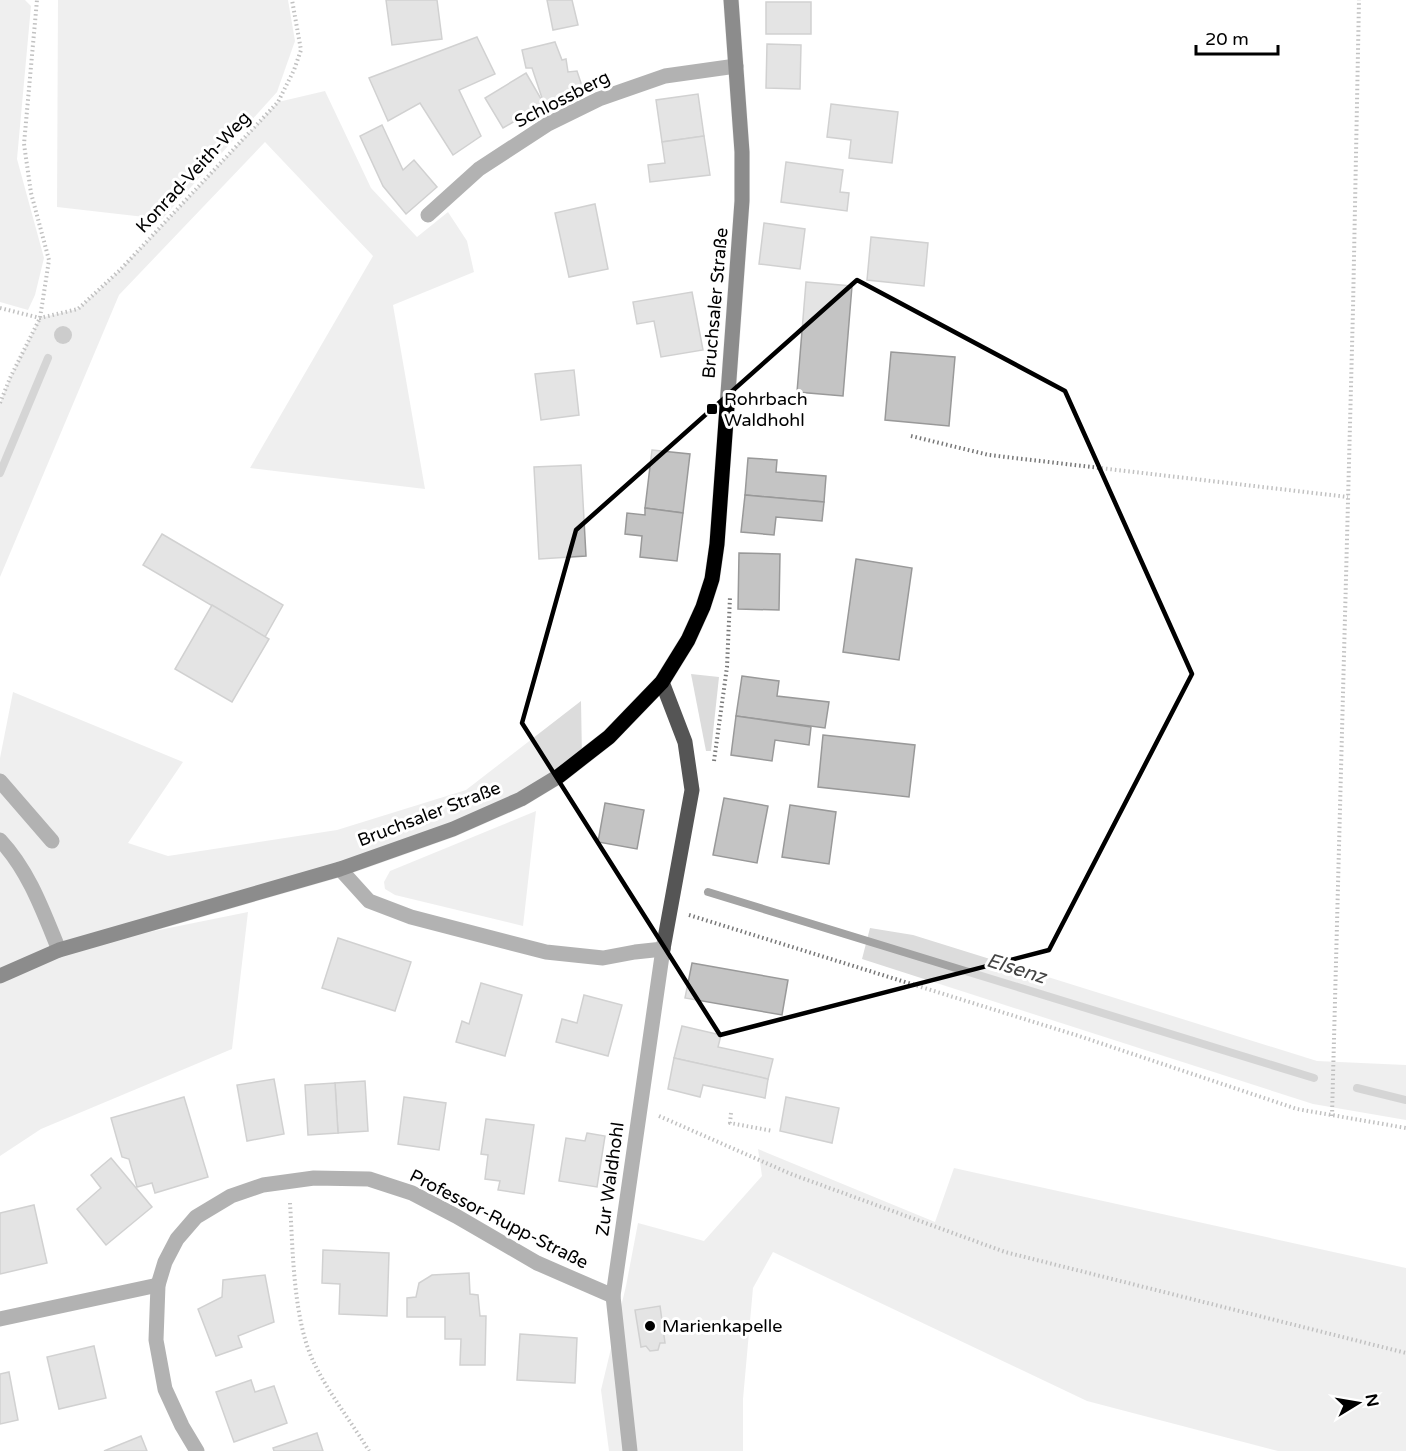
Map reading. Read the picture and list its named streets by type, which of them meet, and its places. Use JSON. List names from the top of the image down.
{
  "streets": {
    "main road": ["Bruchsaler Straße"],
    "street": ["Schlossberg", "Zur Waldhohl", "Professor-Rupp-Straße"],
    "path": ["Konrad-Veith-Weg"]
  },
  "crossings": [
    ["Schlossberg", "Bruchsaler Straße"],
    ["Bruchsaler Straße", "Zur Waldhohl"],
    ["Zur Waldhohl", "Professor-Rupp-Straße"]
  ],
  "water": ["Elsenz"],
  "places": {
    "transit": ["Rohrbach Waldhohl"],
    "other": ["Marienkapelle"]
  },
  "scale_bar": "20 m",
  "north": "right"
}
